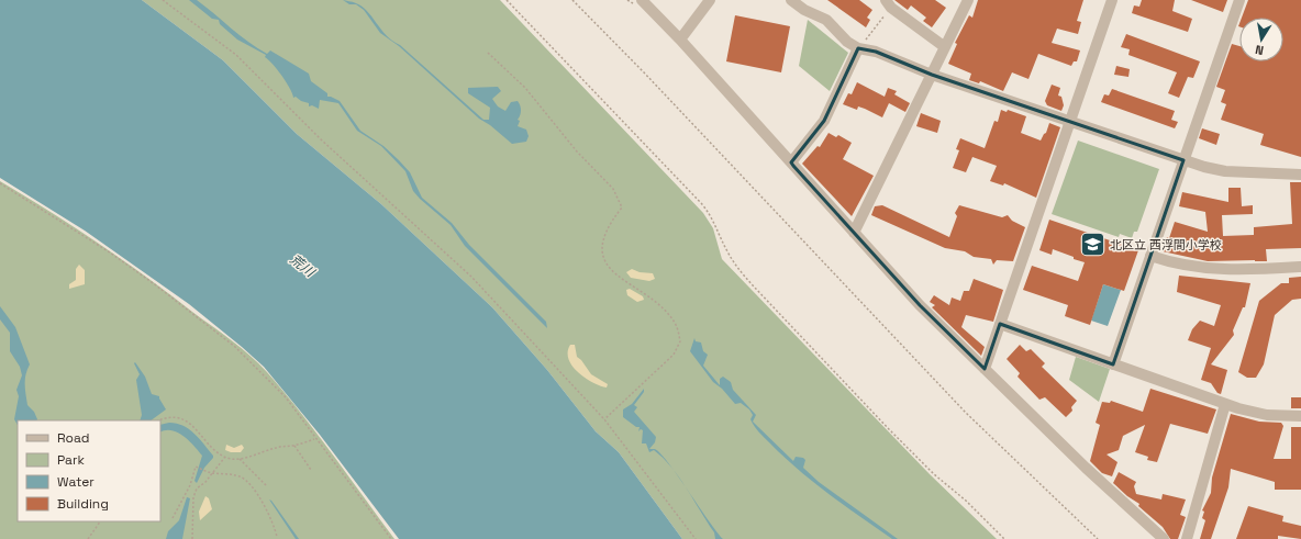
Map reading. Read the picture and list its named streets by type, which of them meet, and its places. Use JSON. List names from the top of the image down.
{
  "water": ["荒川"],
  "places": {
    "school or university": ["北区立 西浮間小学校"]
  },
  "legend": [
    "Road",
    "Park",
    "Water",
    "Building"
  ],
  "north": "bottom"
}
